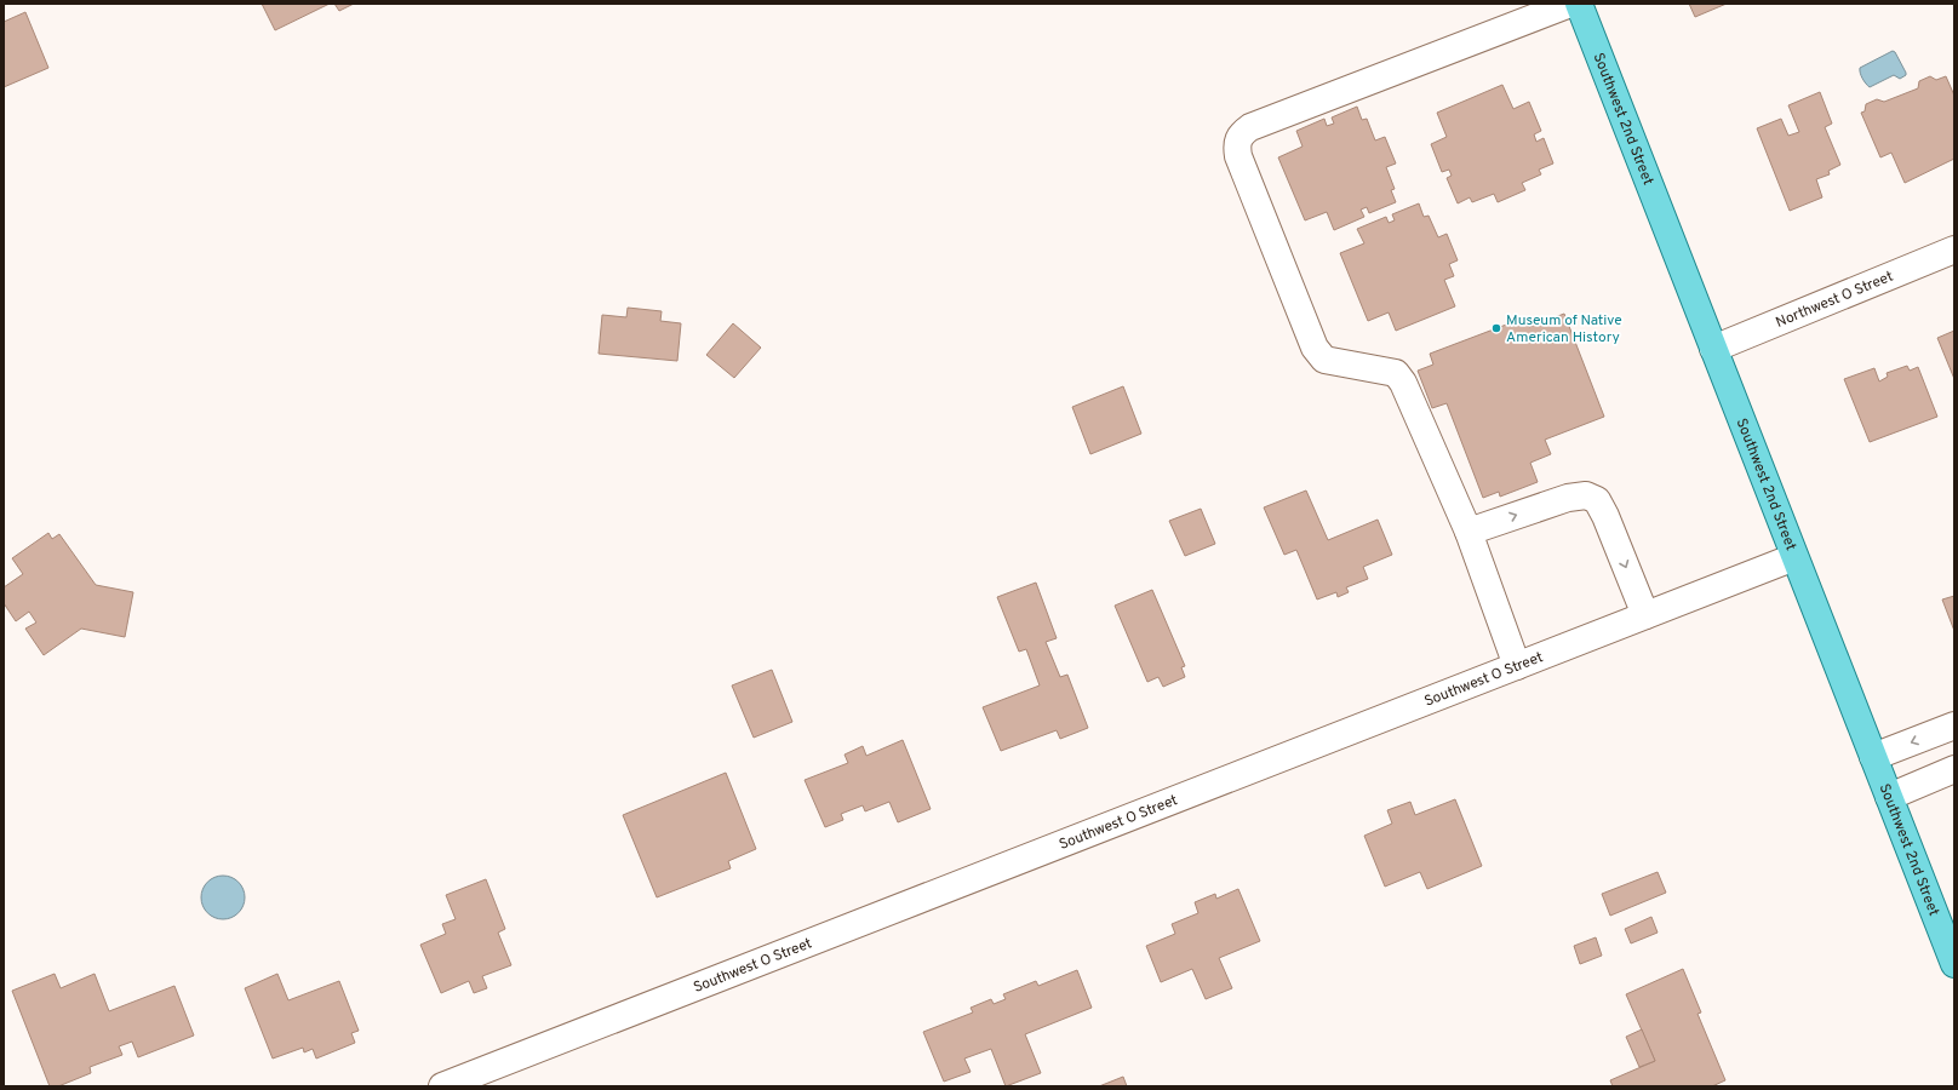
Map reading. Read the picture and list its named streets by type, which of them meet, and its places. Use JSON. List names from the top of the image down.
{
  "streets": {
    "main road": ["Southwest 2nd Street"],
    "street": ["Northwest O Street", "Southwest O Street"]
  },
  "crossings": [
    ["Southwest 2nd Street", "Northwest O Street"],
    ["Southwest 2nd Street", "Southwest O Street"]
  ],
  "places": ["Museum of Native American History"]
}
